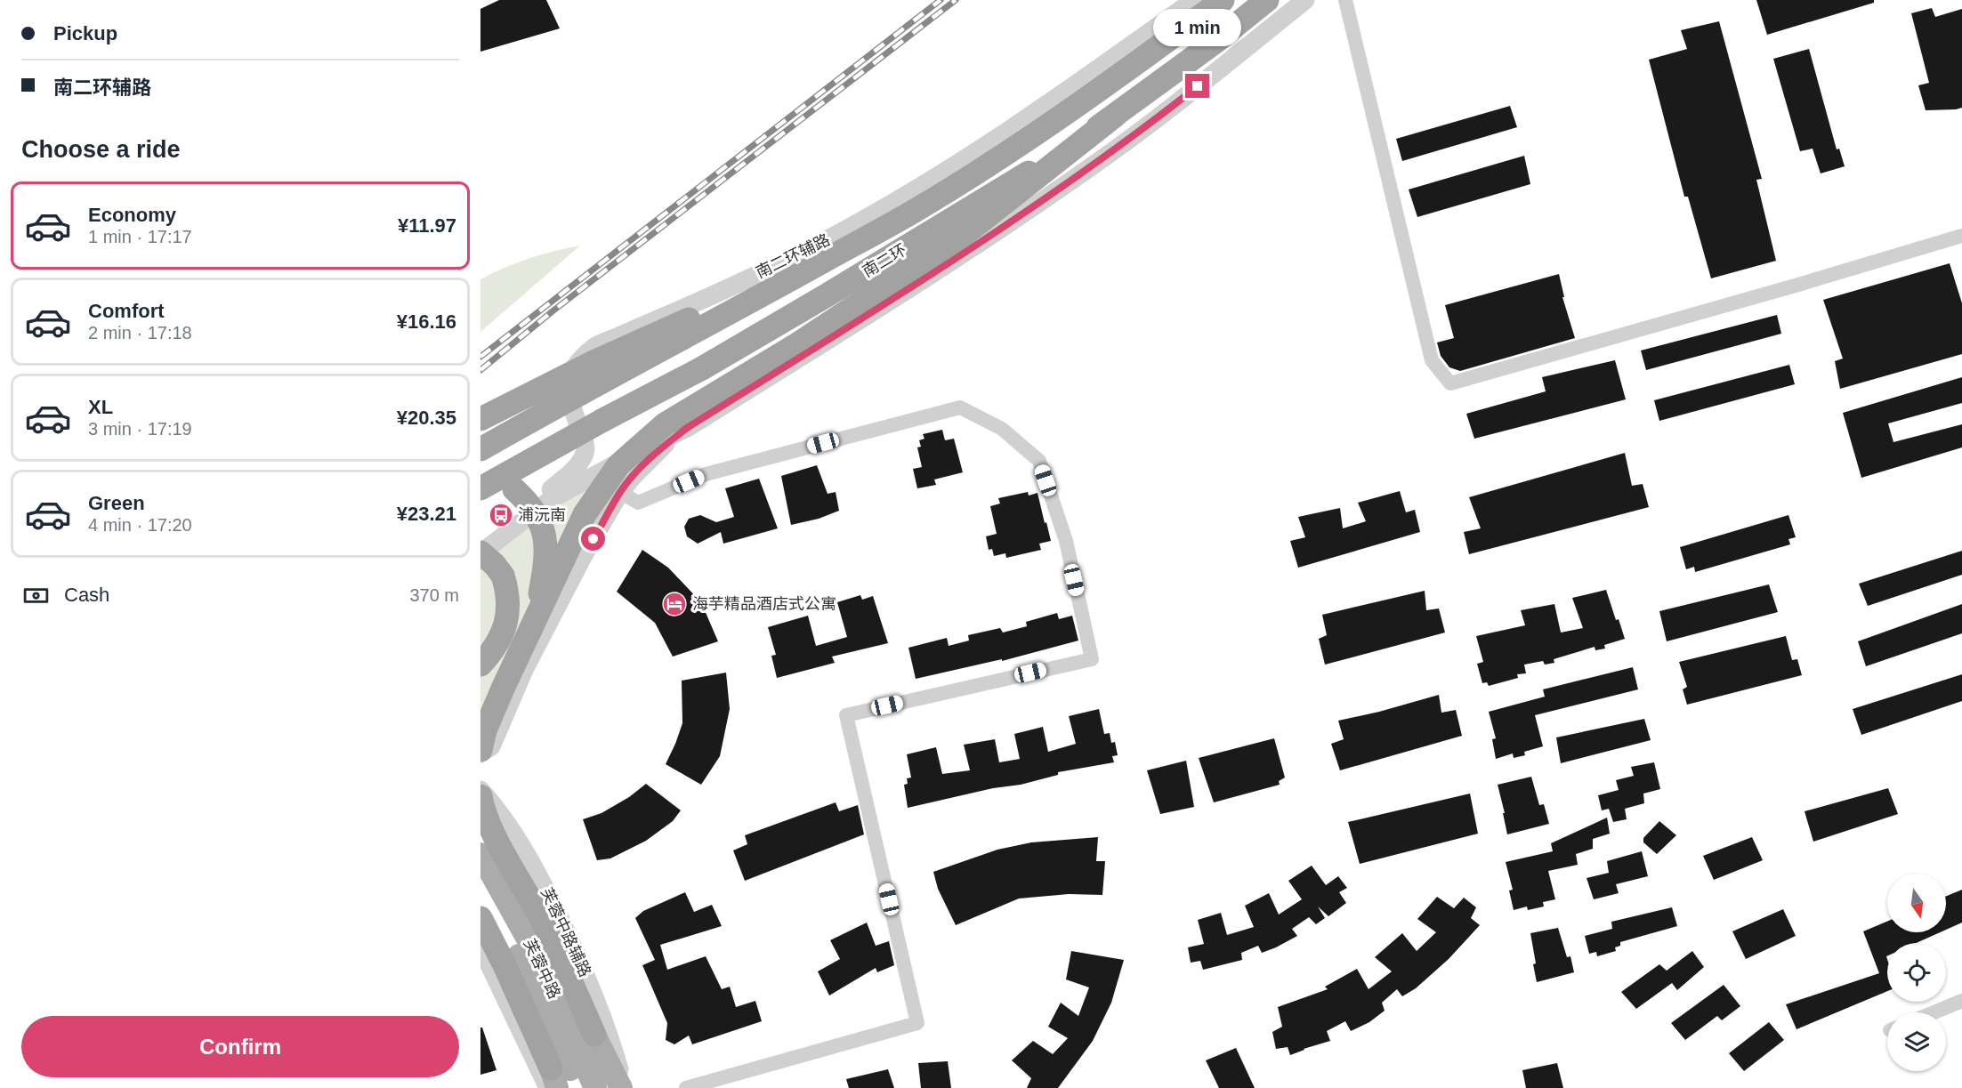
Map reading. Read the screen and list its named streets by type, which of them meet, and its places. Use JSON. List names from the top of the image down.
{
  "streets": {
    "highway": ["南二环"],
    "main road": ["芙蓉中路"],
    "street": ["南二环辅路", "芙蓉中路辅路"]
  },
  "places": {
    "bus stop": ["浦沅南"],
    "hotel": ["海芋精品酒店式公寓"]
  },
  "north": "bottom",
  "page": {
    "banner": ["Pickup", "南二环辅路"],
    "bubble": "1 min",
    "heading": "Choose a ride",
    "list": [
      {
        "name": "Economy",
        "note": "1 min · 17:17",
        "value": "¥11.97"
      },
      {
        "name": "Comfort",
        "note": "2 min · 17:18",
        "value": "¥16.16"
      },
      {
        "name": "XL",
        "note": "3 min · 17:19",
        "value": "¥20.35"
      },
      {
        "name": "Green",
        "note": "4 min · 17:20",
        "value": "¥23.21"
      }
    ],
    "pay": ["Cash", "370 m"],
    "buttons": "Confirm"
  }
}
